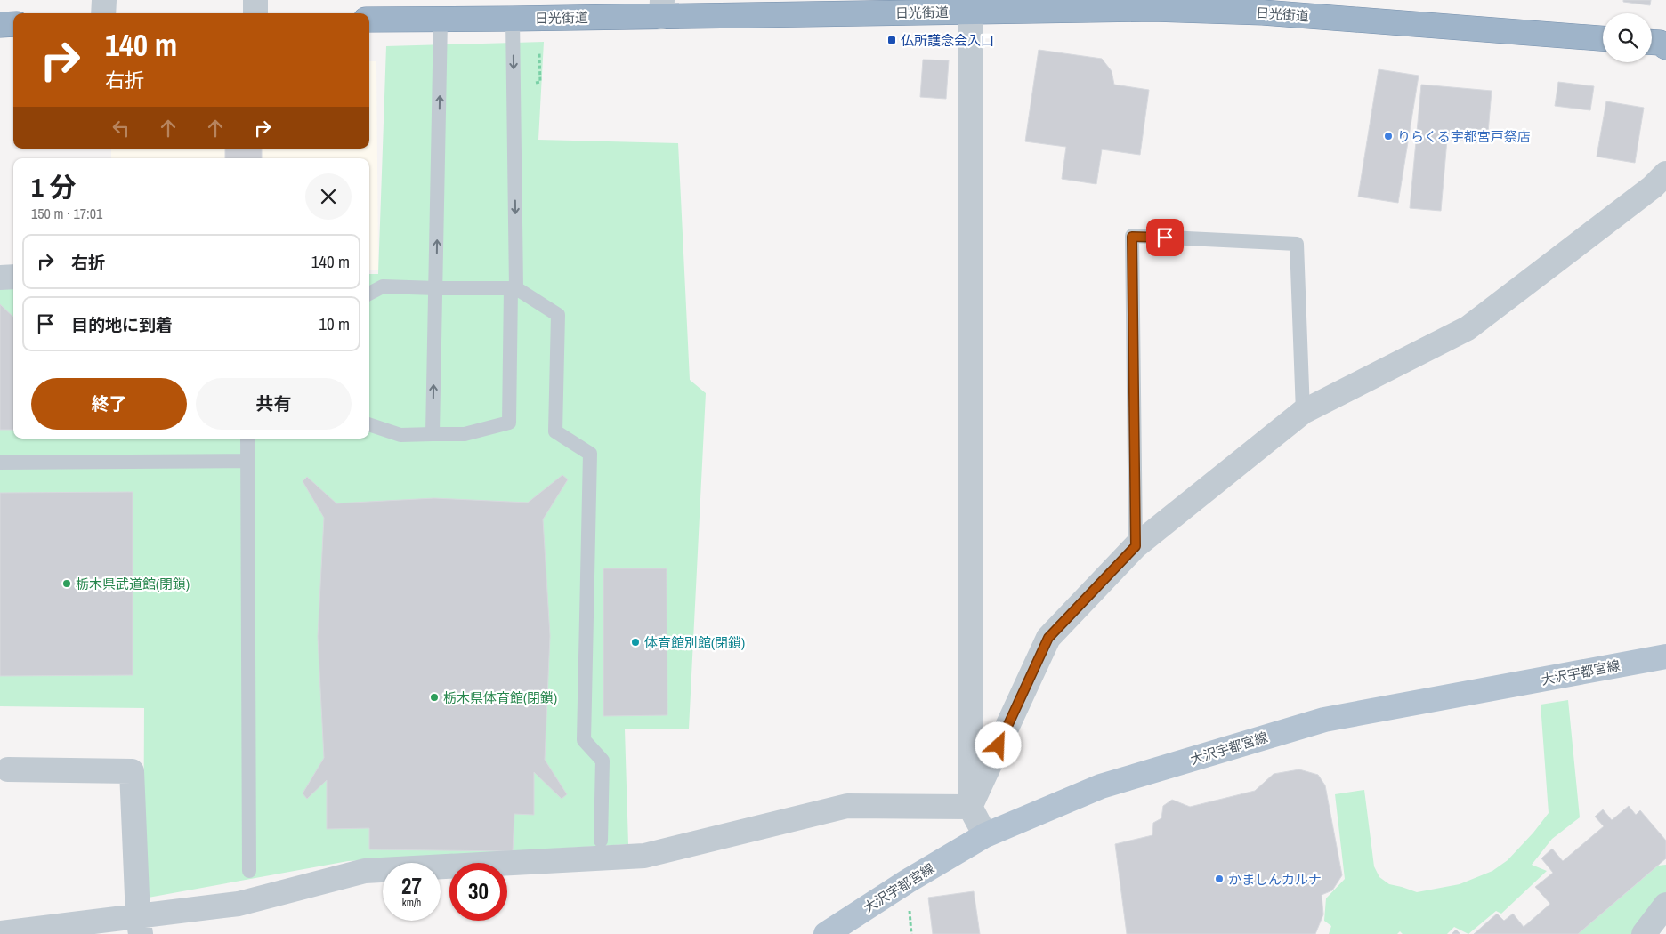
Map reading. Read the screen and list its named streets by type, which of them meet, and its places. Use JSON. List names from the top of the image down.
{
  "streets": {
    "highway": ["日光街道"],
    "main road": ["大沢宇都宮線"]
  },
  "places": {
    "transit": ["仏所護念会入口"],
    "other": [
      "りらくる宇都宮戸祭店",
      "栃木県武道館(閉鎖)",
      "体育館別館(閉鎖)",
      "栃木県体育館(閉鎖)",
      "かましんカルナ"
    ]
  },
  "page": {
    "turn": ["140 m", "右折"],
    "heading": ["1 分", "150 m · 17:01"],
    "list": [
      {
        "name": "右折",
        "value": "140 m"
      },
      {
        "name": "目的地に到着",
        "value": "10 m"
      }
    ],
    "buttons": ["終了", "共有"],
    "speed": "27 km/h",
    "limit": "30"
  }
}
